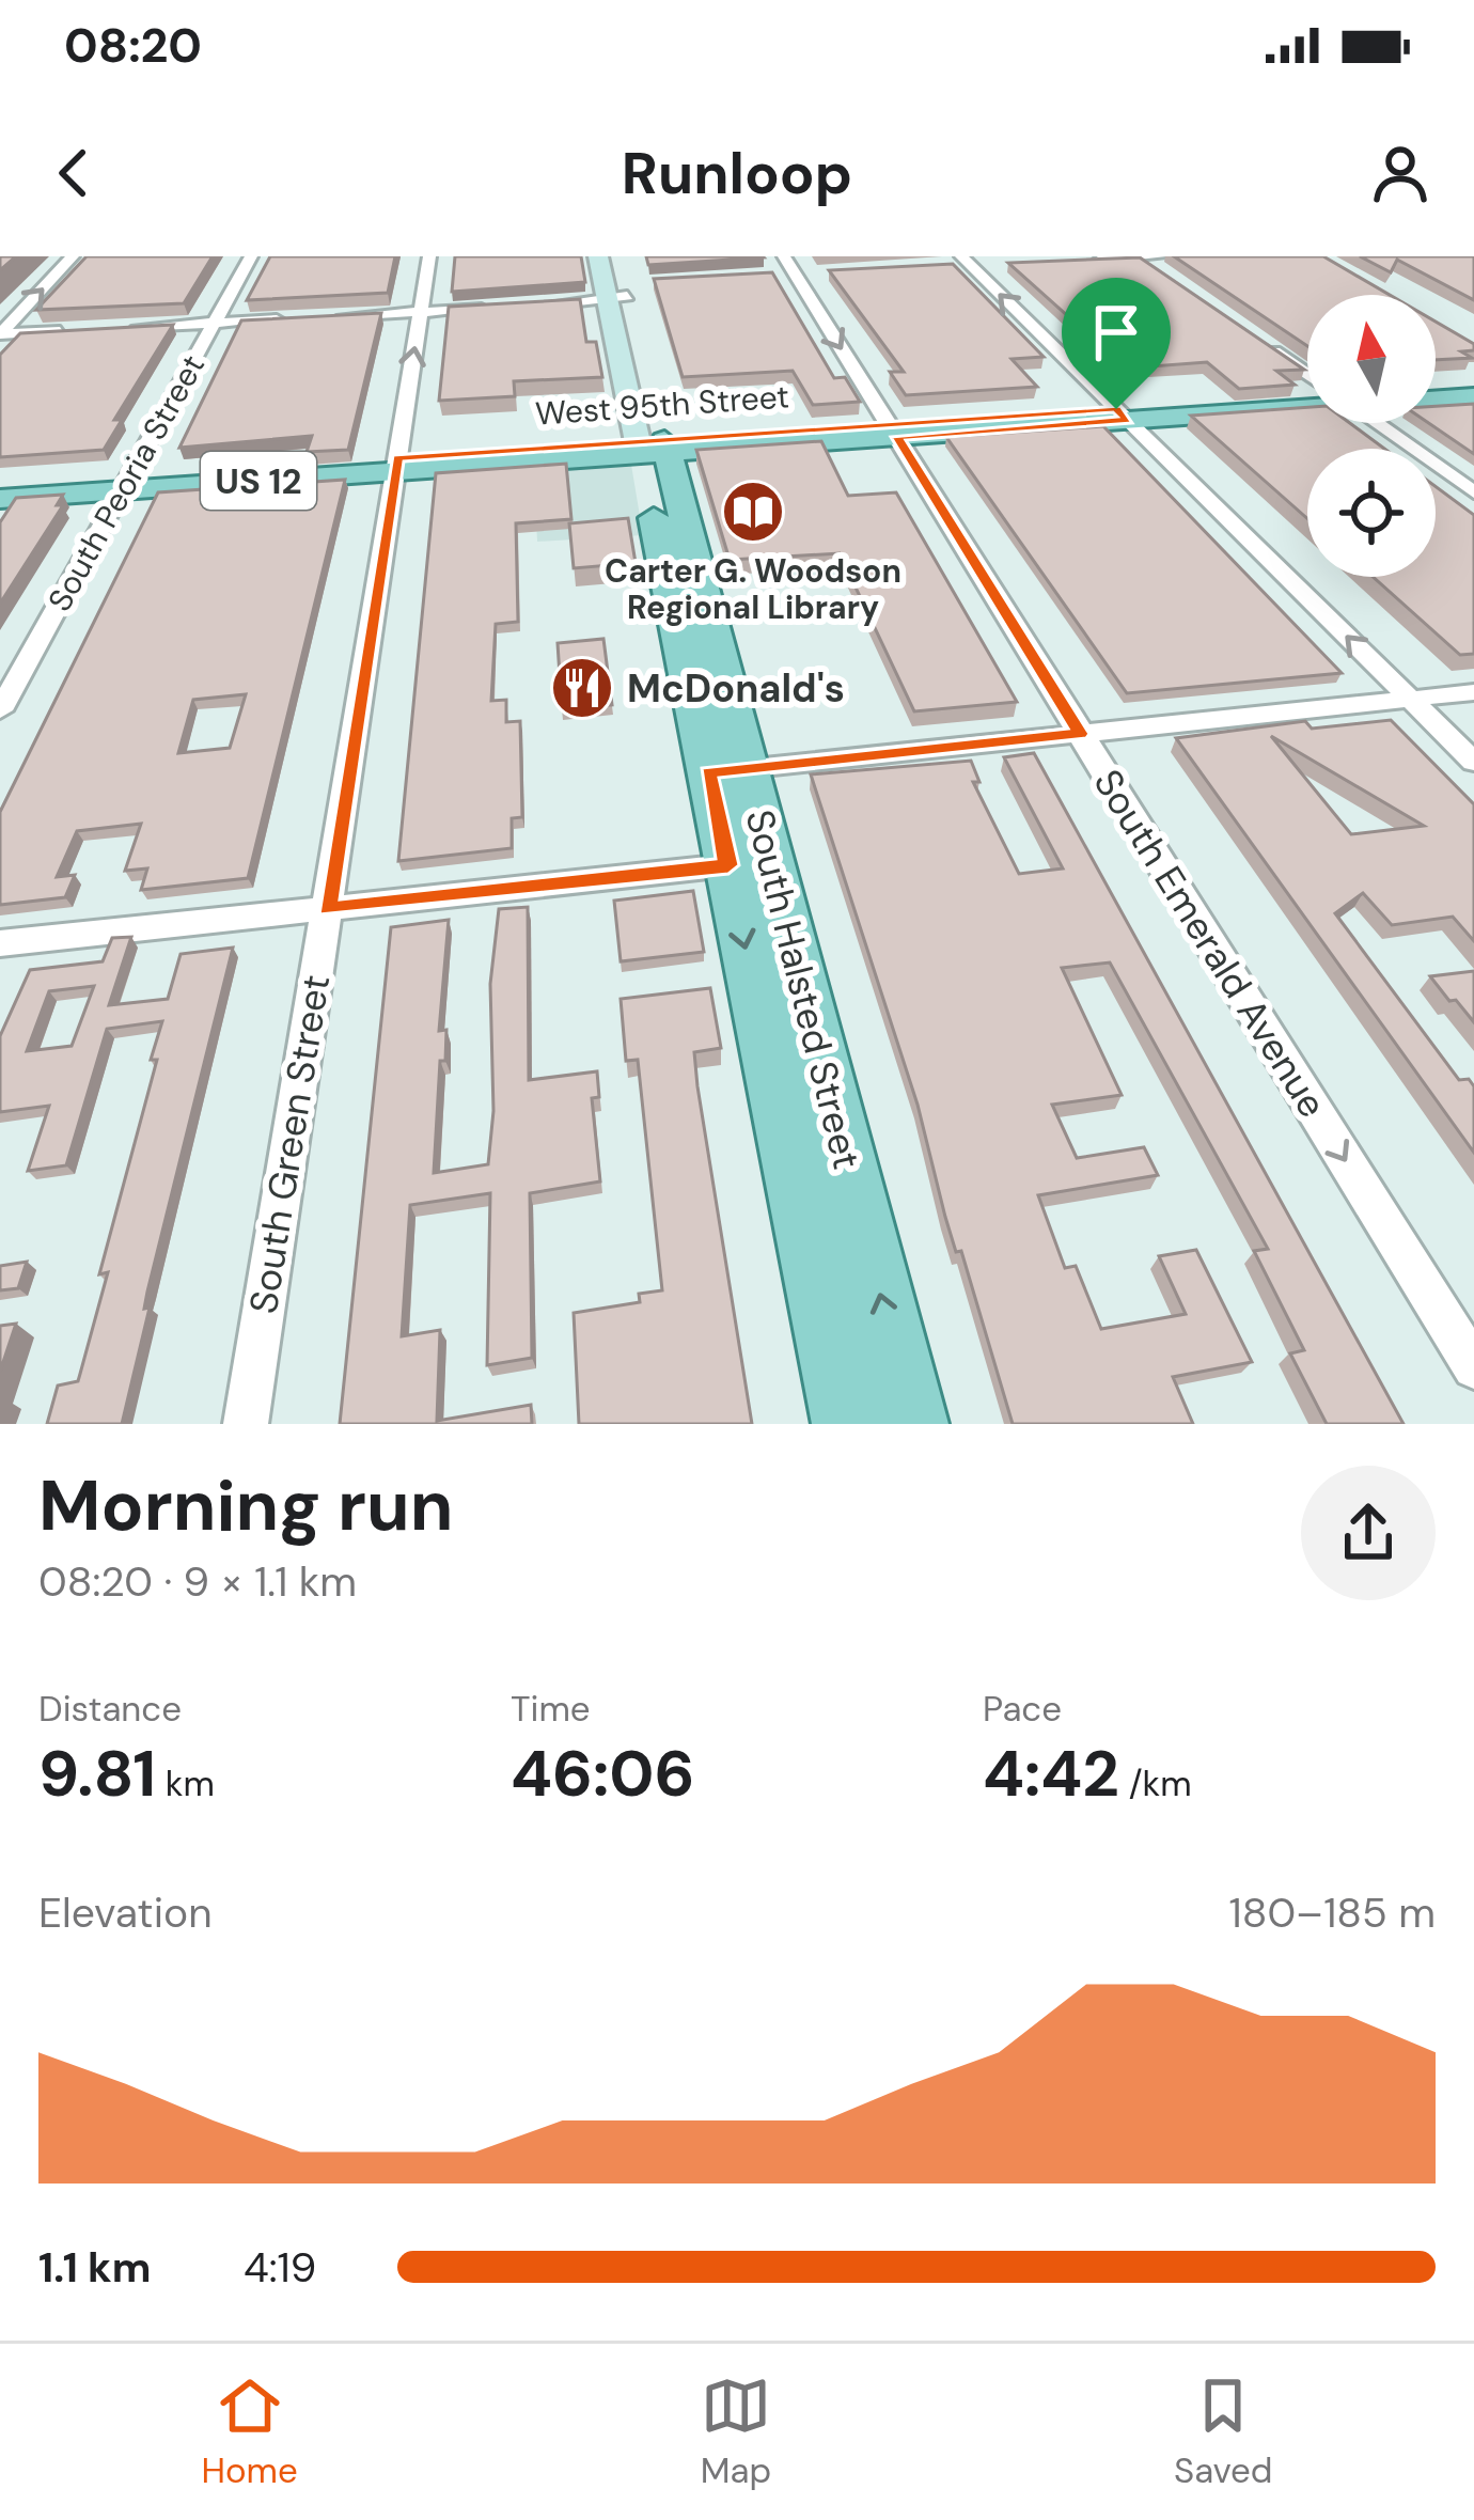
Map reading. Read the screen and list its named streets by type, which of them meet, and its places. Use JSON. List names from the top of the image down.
{
  "streets": {
    "main road": ["West 95th Street", "US 12", "South Halsted Street"],
    "street": ["South Peoria Street", "South Emerald Avenue", "South Green Street"]
  },
  "crossings": [
    ["West 95th Street", "South Peoria Street"],
    ["West 95th Street", "South Emerald Avenue"],
    ["West 95th Street", "South Halsted Street"],
    ["West 95th Street", "South Green Street"]
  ],
  "one_way": ["South Emerald Avenue"],
  "places": {
    "library": ["Carter G. Woodson Regional Library"],
    "restaurant": ["McDonald's"]
  },
  "north": "top",
  "page": {
    "status": "08:20",
    "header": "Runloop",
    "heading": ["Morning run", "08:20 · 9 × 1.1 km"],
    "stats": [
      ["Distance", "9.81 km"],
      ["Time", "46:06"],
      ["Pace", "4:42 /km"]
    ],
    "chart": ["Elevation", "180–185 m"],
    "list": [
      {
        "name": "1.1 km",
        "note": "4:19"
      }
    ],
    "tabs": ["Home", "Map", "Saved"]
  }
}
